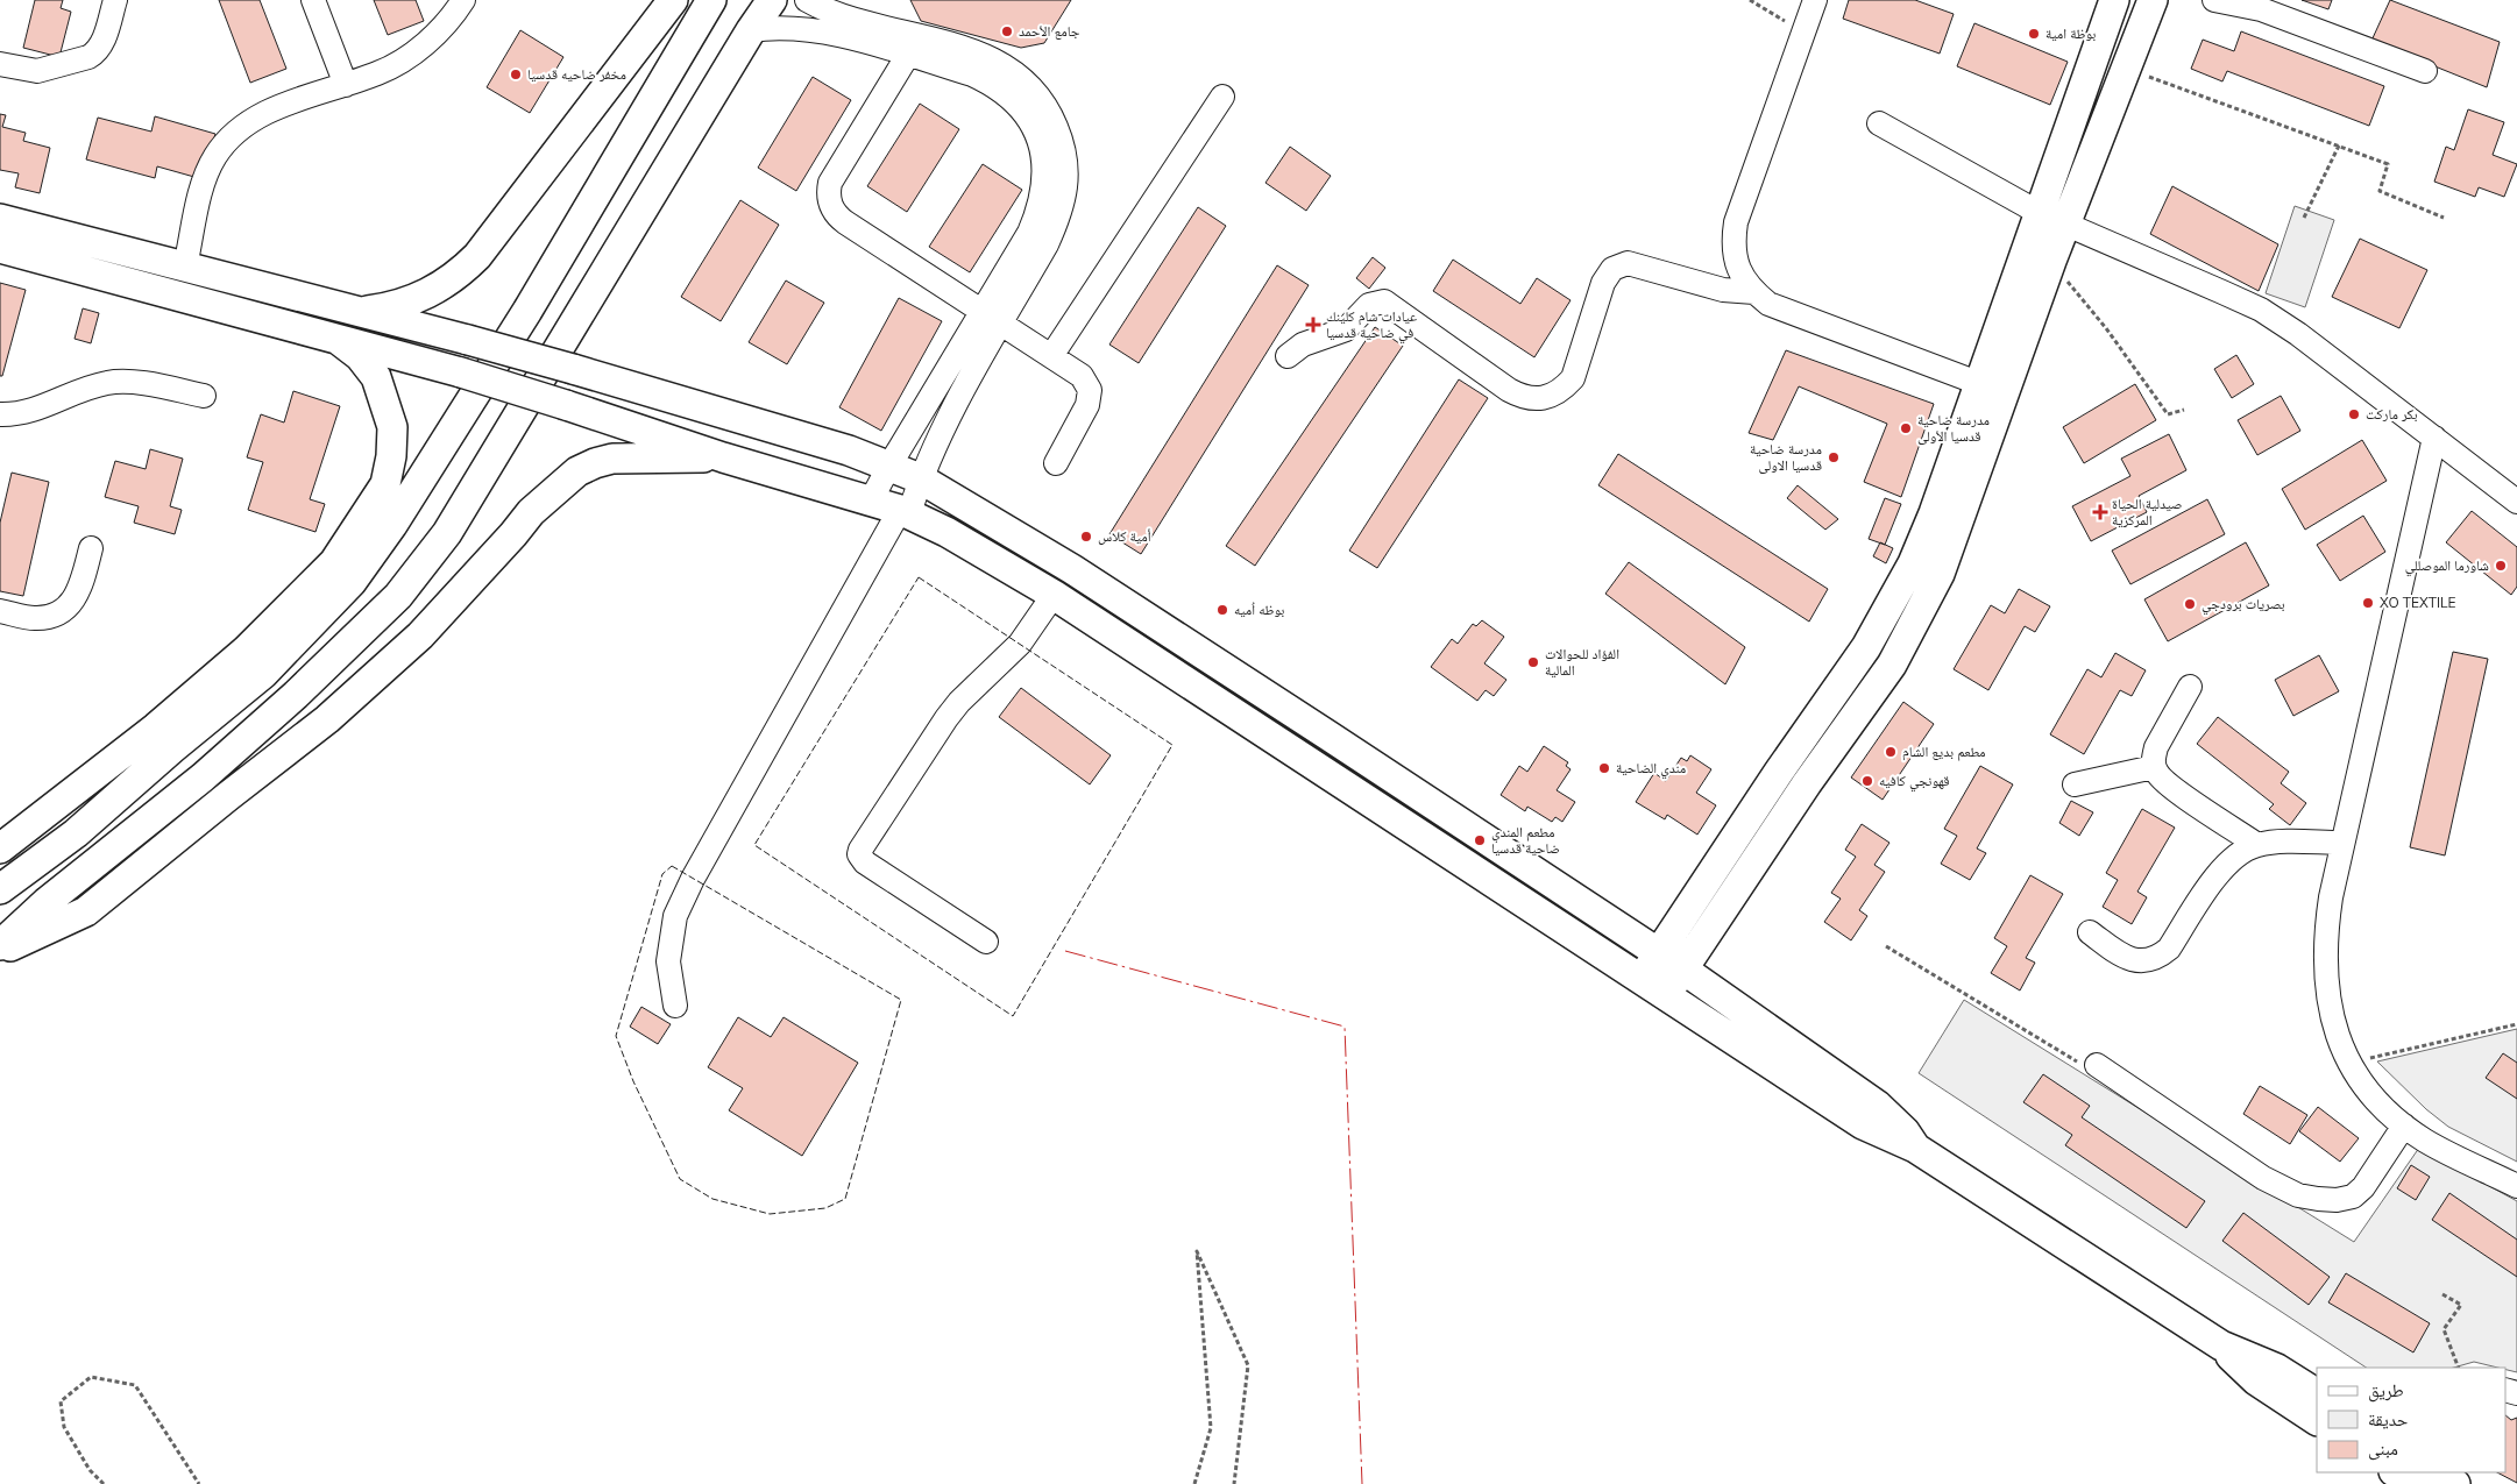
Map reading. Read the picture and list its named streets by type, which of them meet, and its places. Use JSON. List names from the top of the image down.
{
  "places": {
    "other": [
      "جامع الأحمد",
      "بوظة امية",
      "مخفر ضاحيه قدسيا",
      "بكر ماركت",
      "مدرسة ضاحية قدسيا الأولى",
      "مدرسة ضاحية قدسيا الاولى",
      "أمية كلاس",
      "شاورما الموصللي",
      "XO TEXTILE",
      "بصريات برودجي",
      "بوظه اُميه",
      "الفؤاد للحوالات المالية",
      "مطعم بديع الشام",
      "مندي الضاحية",
      "قهونجي كافيه",
      "مطعم المندي ضاحية قدسيا"
    ],
    "health": ["عيادات شام كلينك في ضاحية قدسيا", "صيدلية الحياة المركزية"]
  },
  "legend": ["طريق", "حديقة", "مبنى"]
}
